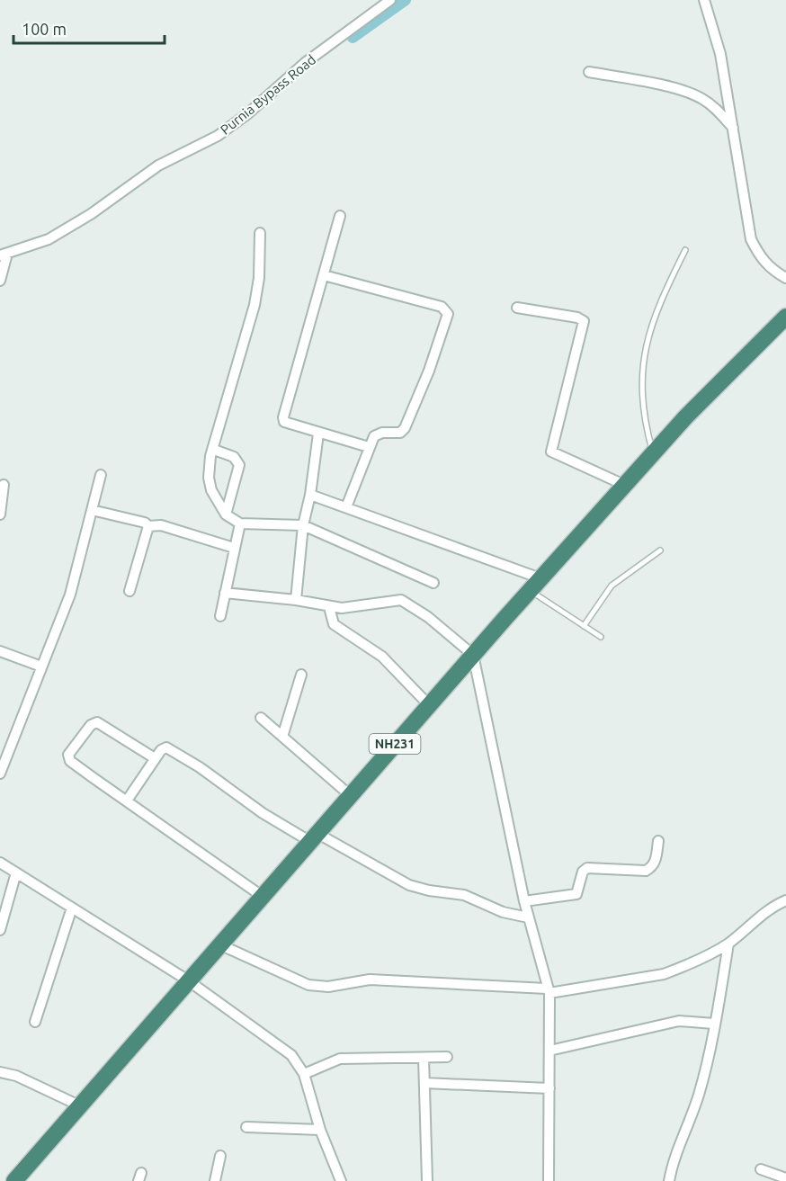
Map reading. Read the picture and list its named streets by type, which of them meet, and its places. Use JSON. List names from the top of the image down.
{
  "streets": {
    "highway": ["NH231"],
    "street": ["Purnia Bypass Road"]
  },
  "scale_bar": "100 m"
}
